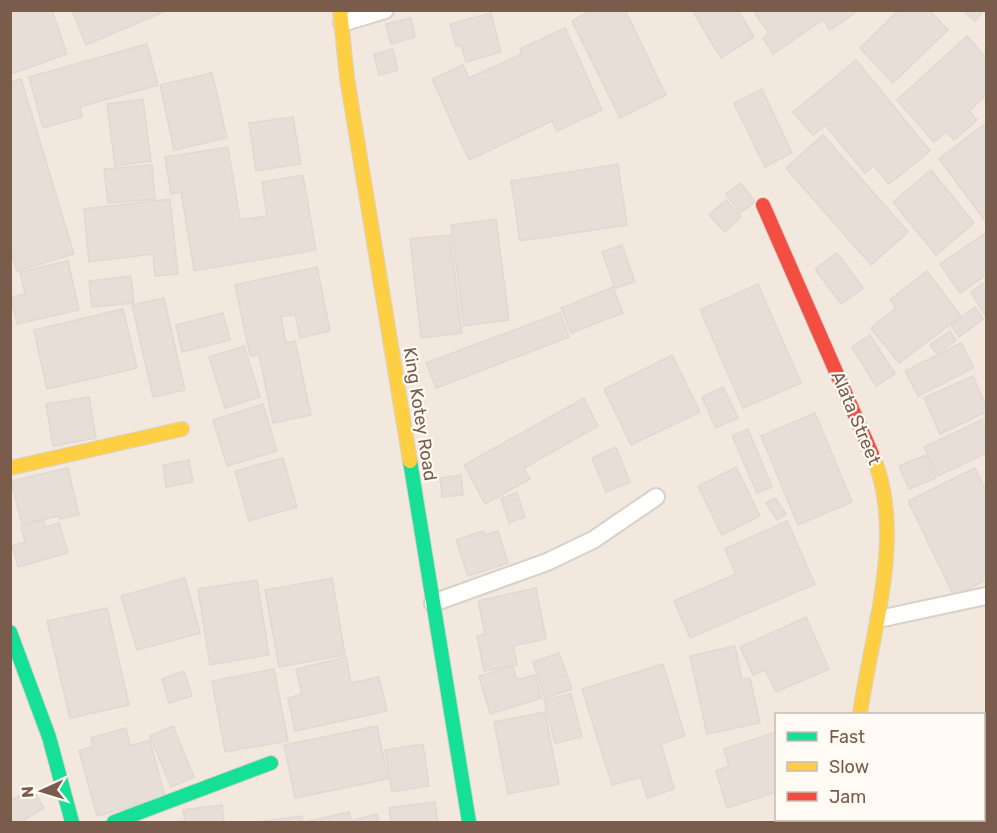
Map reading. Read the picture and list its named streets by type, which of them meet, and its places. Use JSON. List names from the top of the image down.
{
  "streets": {
    "street": ["King Kotey Road", "Alata Street"]
  },
  "legend": ["Fast", "Slow", "Jam"],
  "north": "left"
}
